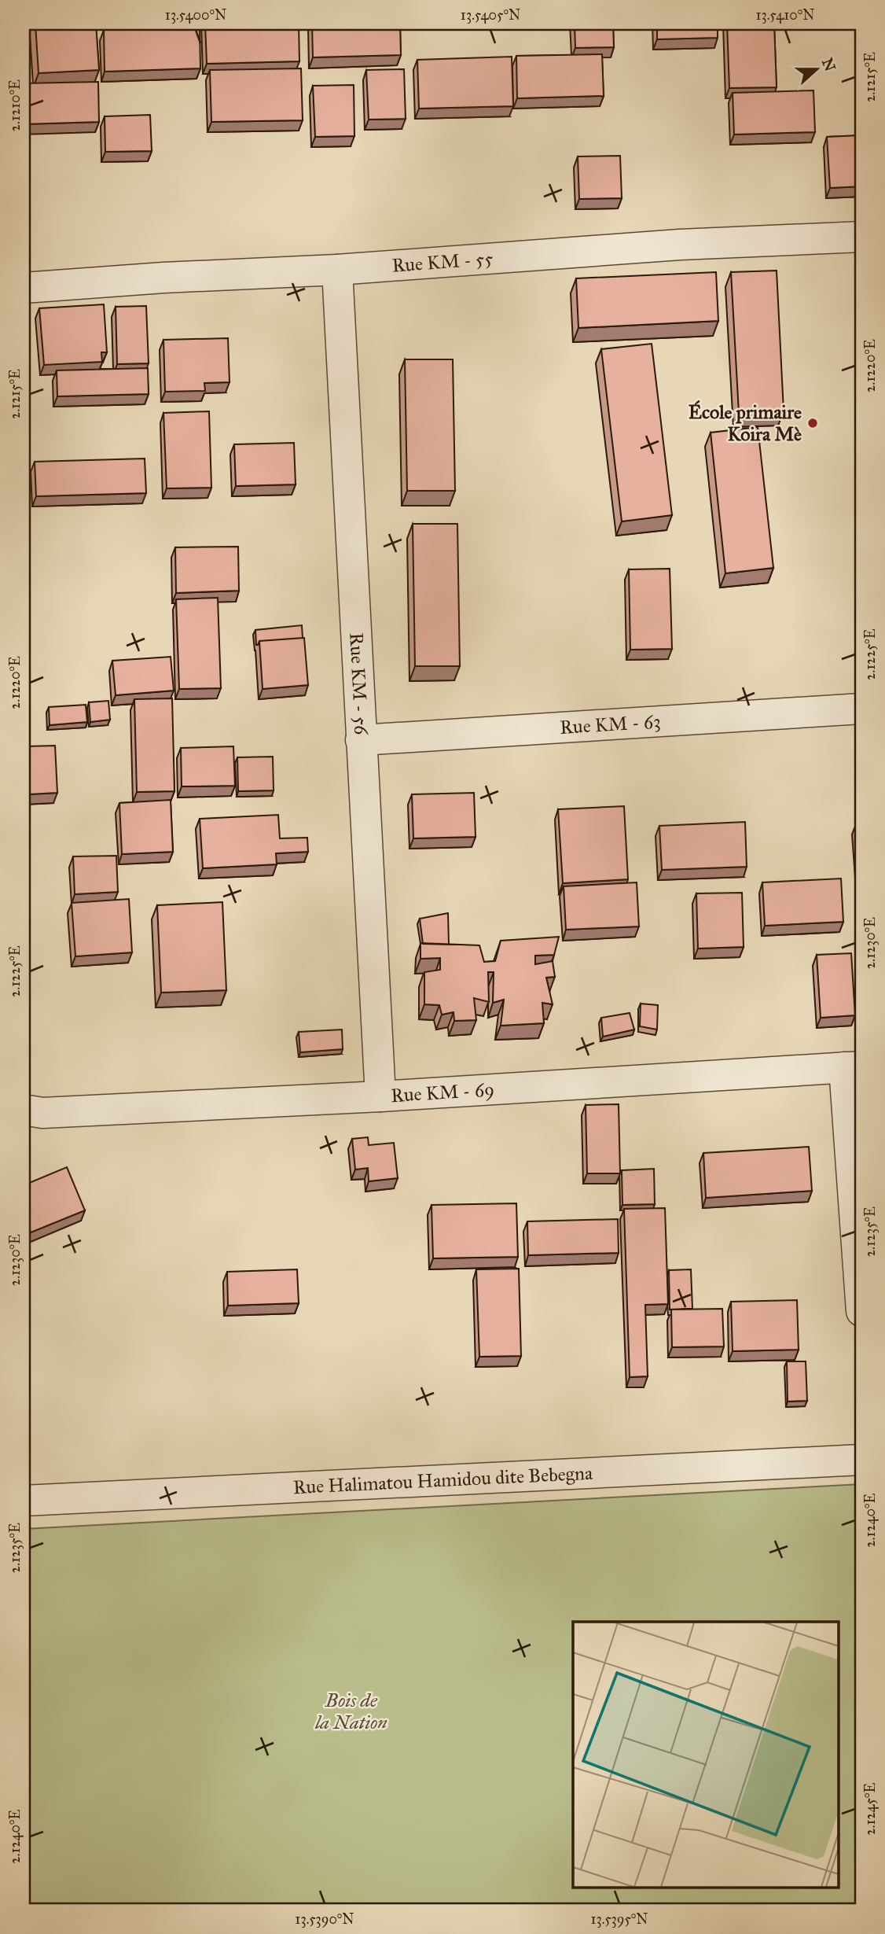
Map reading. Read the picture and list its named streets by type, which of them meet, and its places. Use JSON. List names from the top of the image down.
{
  "streets": {
    "street": [
      "Rue KM - 55",
      "Rue KM - 56",
      "Rue KM - 63",
      "Rue KM - 69",
      "Rue Halimatou Hamidou dite Bebegna"
    ]
  },
  "crossings": [
    ["Rue KM - 55", "Rue KM - 56"],
    ["Rue KM - 56", "Rue KM - 63"],
    ["Rue KM - 56", "Rue KM - 69"]
  ],
  "parks": ["Bois de la Nation"],
  "places": ["École primaire Koira Mè"],
  "north": "right",
  "coordinates": [
    "13.5400°N",
    "13.5405°N",
    "13.5410°N",
    "2.1215°E",
    "2.1210°E",
    "2.1220°E",
    "2.1225°E",
    "2.1230°E",
    "2.1235°E",
    "2.1240°E",
    "2.1245°E",
    "13.5390°N",
    "13.5395°N"
  ]
}
